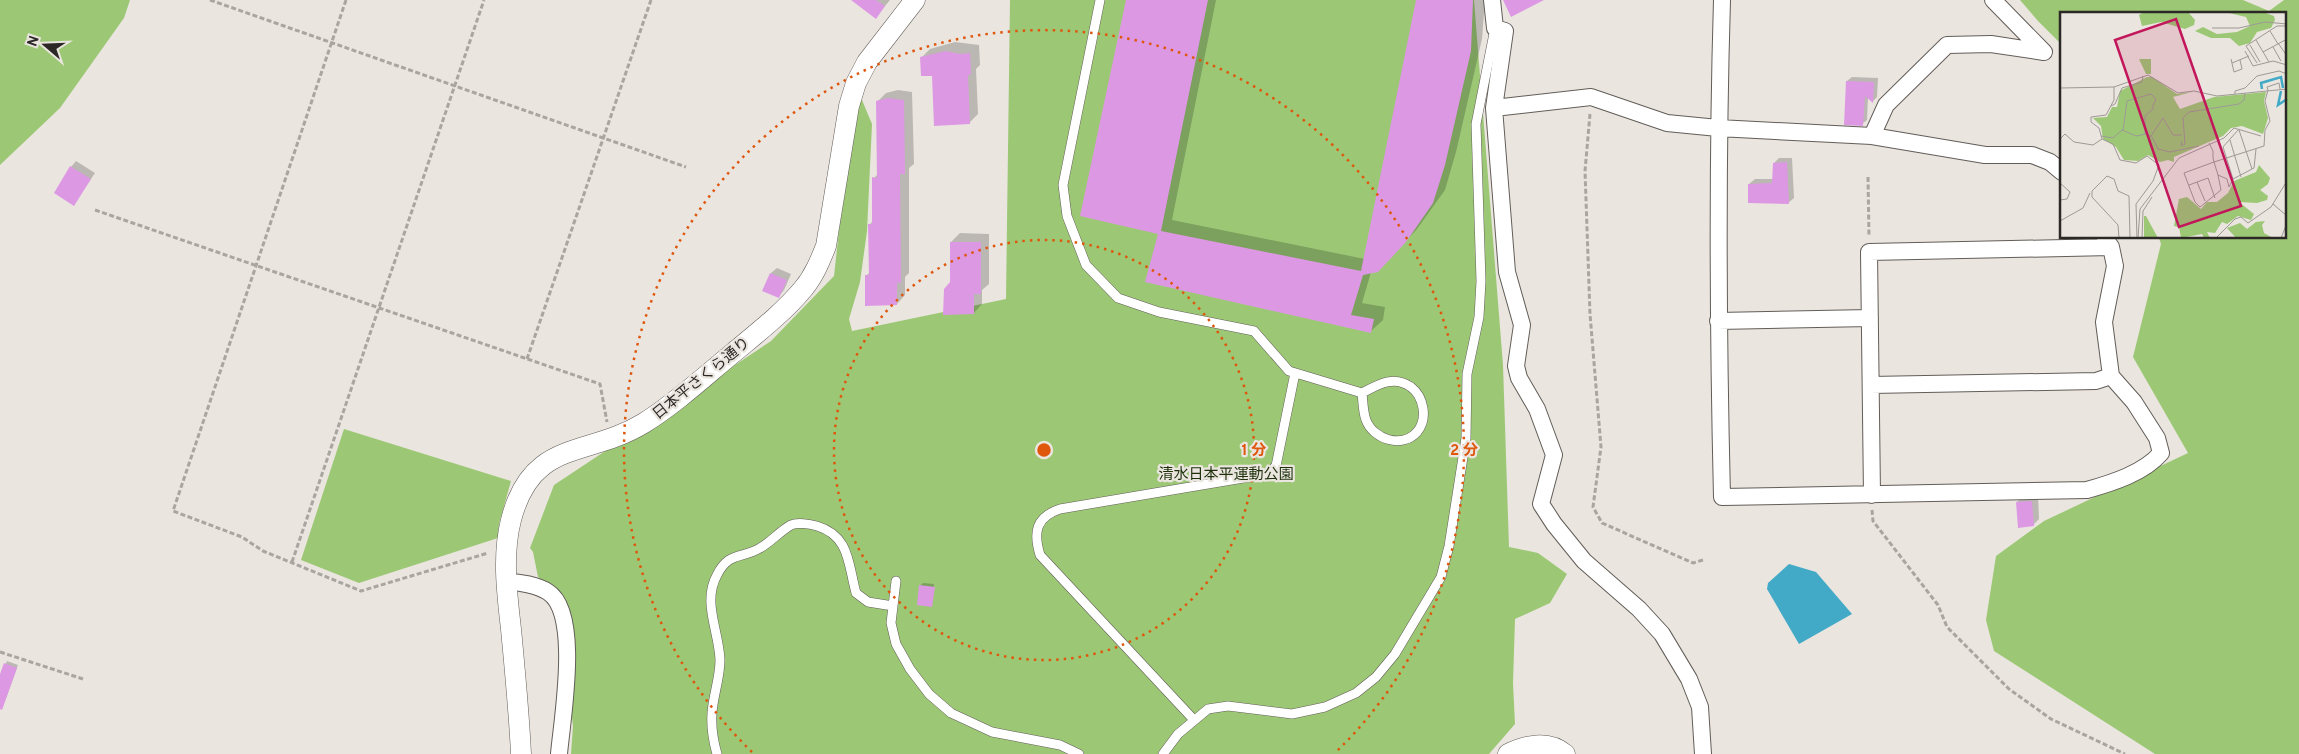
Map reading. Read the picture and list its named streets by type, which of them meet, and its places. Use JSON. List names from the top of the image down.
{
  "streets": {
    "street": ["日本平さくら通り"]
  },
  "parks": ["清水日本平運動公園"],
  "north": "left",
  "rings": ["1 分", "2 分"]
}
